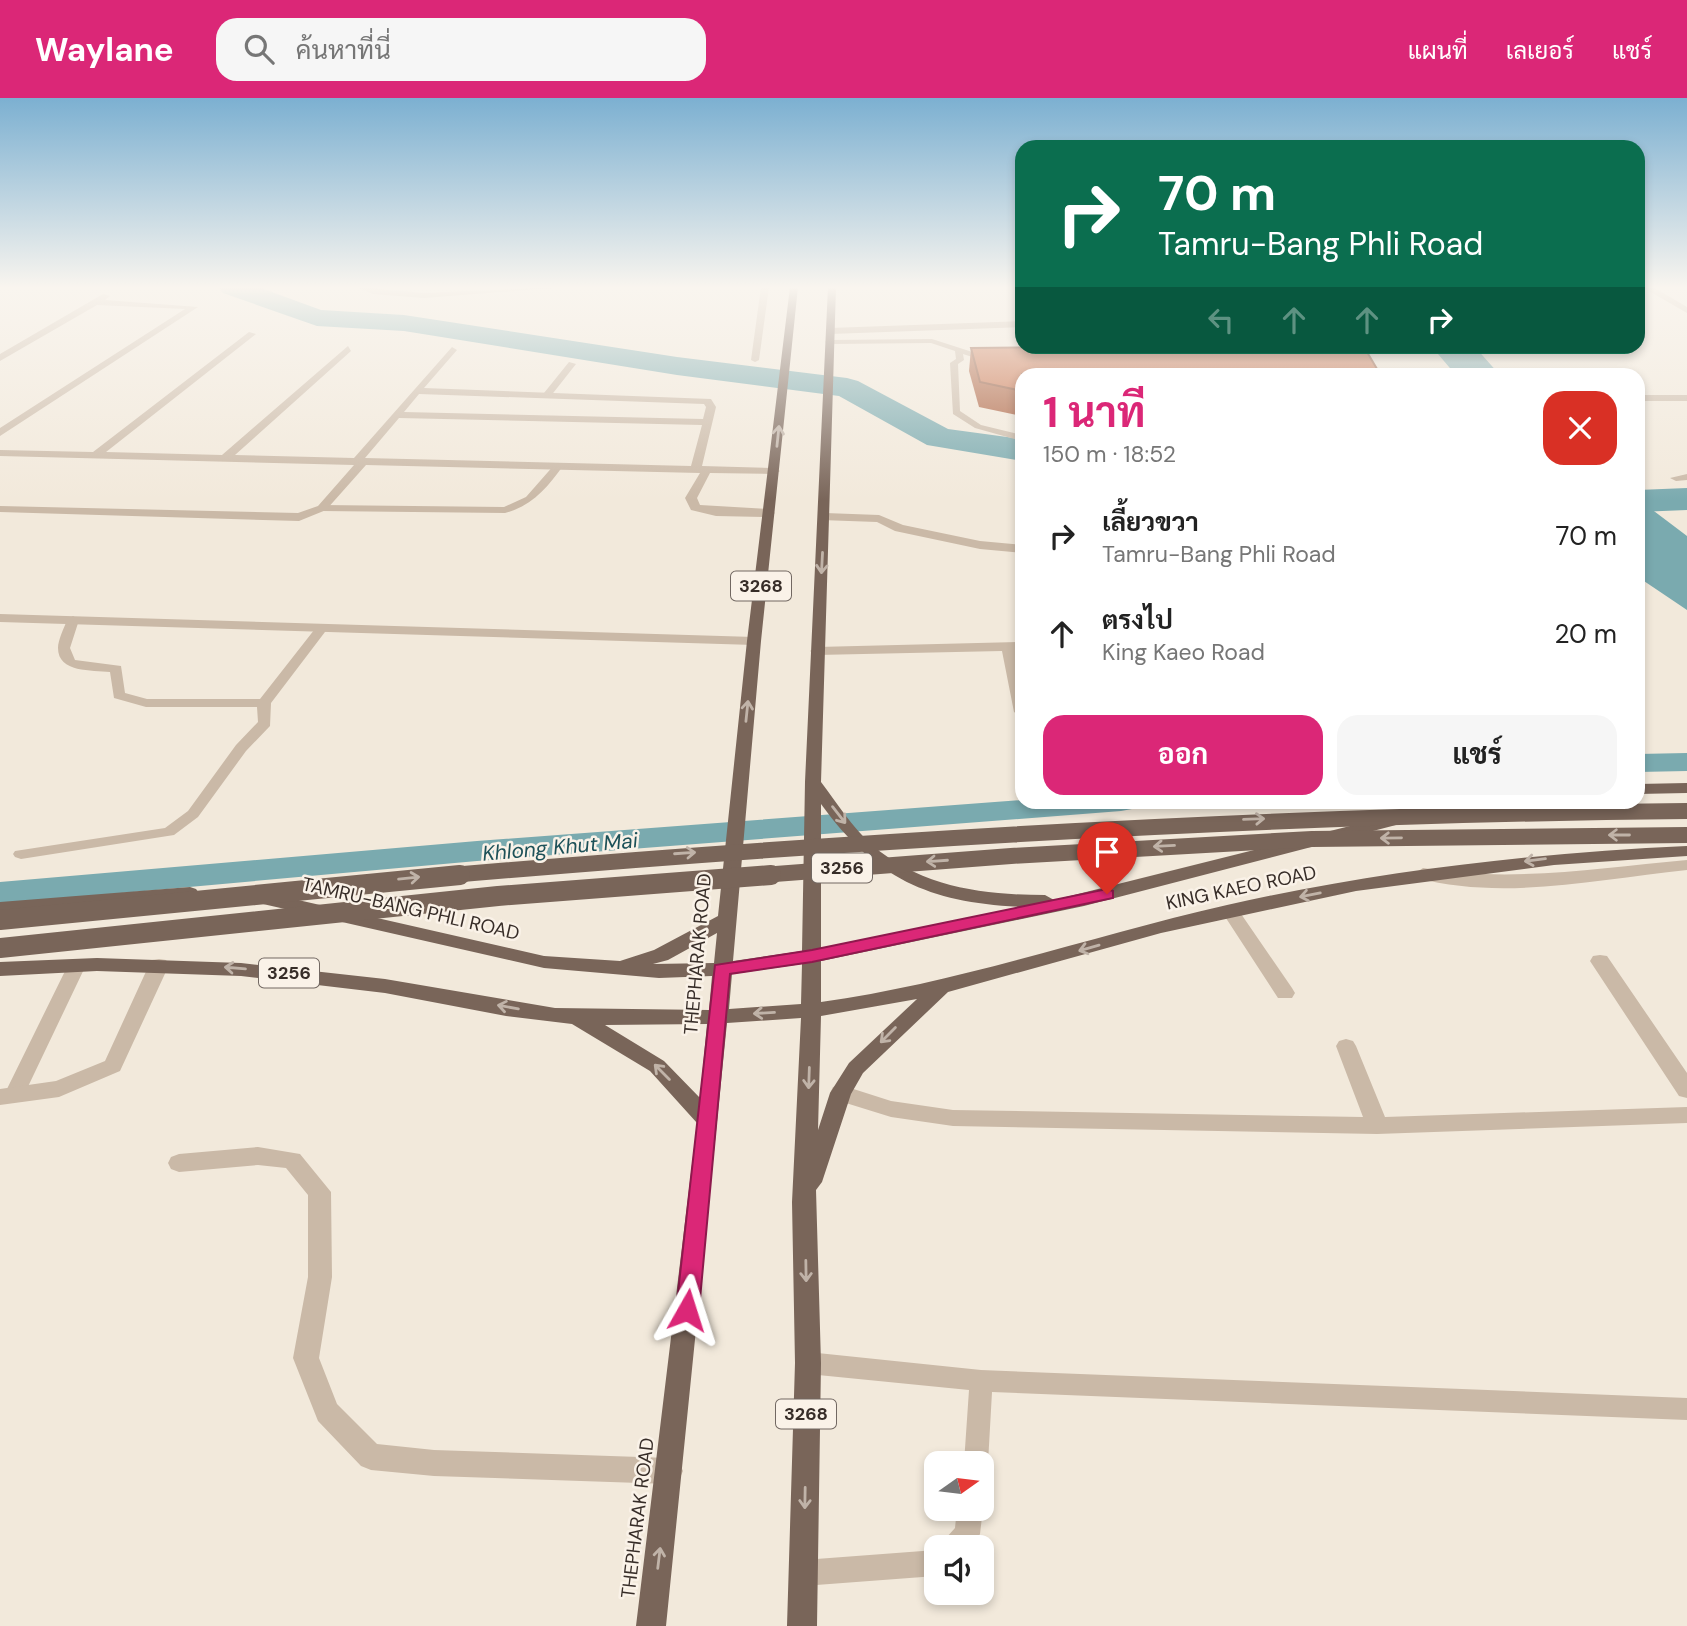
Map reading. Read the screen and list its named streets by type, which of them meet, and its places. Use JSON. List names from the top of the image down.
{
  "streets": {
    "main road": [
      "3268",
      "3256",
      "KING KAEO ROAD",
      "TAMRU-BANG PHLI ROAD",
      "THEPHARAK ROAD"
    ]
  },
  "crossings": [
    ["3268", "3256"],
    ["3268", "KING KAEO ROAD"],
    ["3268", "TAMRU-BANG PHLI ROAD"],
    ["3256", "KING KAEO ROAD"],
    ["3256", "THEPHARAK ROAD"],
    ["KING KAEO ROAD", "TAMRU-BANG PHLI ROAD"],
    ["TAMRU-BANG PHLI ROAD", "THEPHARAK ROAD"]
  ],
  "water": ["Khlong Khut Mai"],
  "north": "right",
  "page": {
    "header": "Waylane",
    "search": "ค้นหาที่นี่",
    "nav": ["แผนที่", "เลเยอร์", "แชร์"],
    "turn": ["70 m", "Tamru-Bang Phli Road"],
    "heading": ["1 นาที", "150 m · 18:52"],
    "list": [
      {
        "name": "เลี้ยวขวา",
        "note": "Tamru-Bang Phli Road",
        "value": "70 m"
      },
      {
        "name": "ตรงไป",
        "note": "King Kaeo Road",
        "value": "20 m"
      }
    ],
    "buttons": ["ออก", "แชร์"]
  }
}
